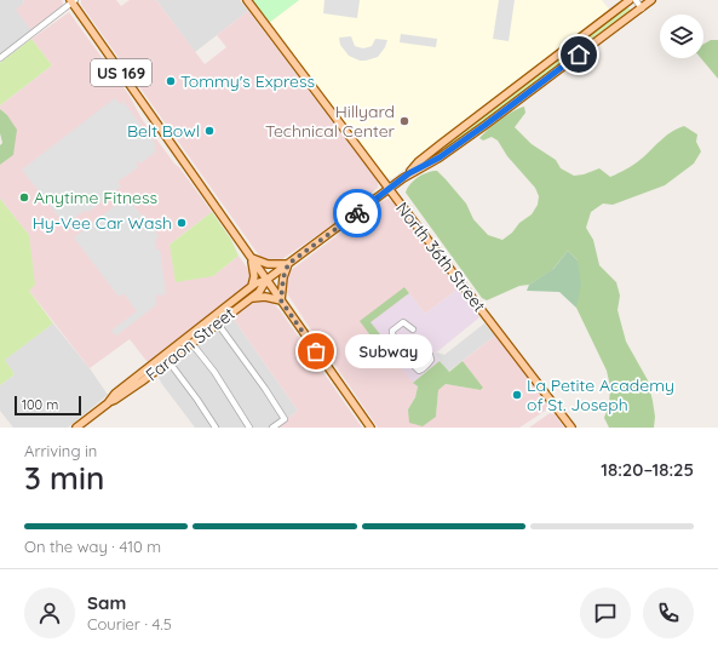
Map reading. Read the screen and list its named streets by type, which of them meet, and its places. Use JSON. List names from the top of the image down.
{
  "streets": {
    "main road": ["US 169", "North 36th Street", "Faraon Street"]
  },
  "crossings": [
    ["US 169", "Faraon Street"],
    ["North 36th Street", "Faraon Street"]
  ],
  "places": [
    "Tommy's Express",
    "Hillyard Technical Center",
    "Belt Bowl",
    "Anytime Fitness",
    "Hy-Vee Car Wash",
    "Subway",
    "La Petite Academy of St. Joseph"
  ],
  "scale_bar": "100 m",
  "page": {
    "bubble": "Subway",
    "scale": "100 m",
    "heading": ["3 min", "Arriving in", "18:20–18:25"],
    "panel": ["Sam", "Courier · 4.5"],
    "bar": "On the way · 410 m"
  }
}
